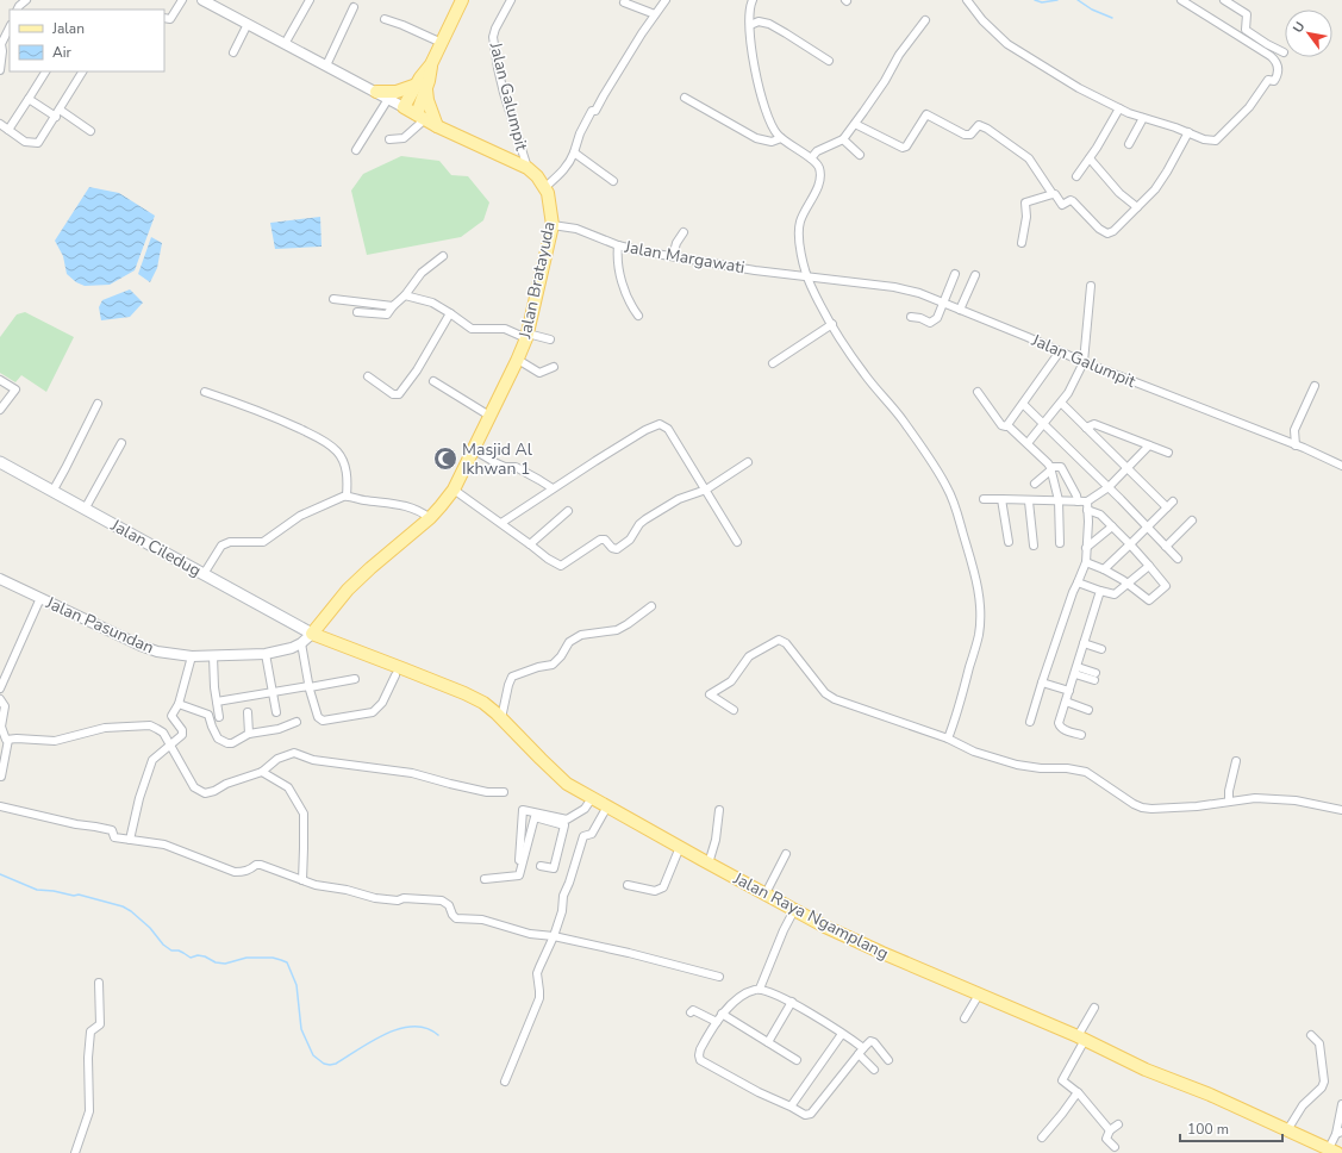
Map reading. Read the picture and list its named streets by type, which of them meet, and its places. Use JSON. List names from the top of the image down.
{
  "streets": {
    "main road": ["Jalan Bratayuda", "Jalan Ciledug", "Jalan Raya Ngamplang"],
    "street": ["Jalan Galumpit", "Jalan Margawati", "Jalan Pasundan"]
  },
  "crossings": [
    ["Jalan Galumpit", "Jalan Margawati"],
    ["Jalan Margawati", "Jalan Bratayuda"],
    ["Jalan Bratayuda", "Jalan Ciledug"],
    ["Jalan Bratayuda", "Jalan Pasundan"],
    ["Jalan Bratayuda", "Jalan Raya Ngamplang"],
    ["Jalan Ciledug", "Jalan Pasundan"],
    ["Jalan Ciledug", "Jalan Raya Ngamplang"],
    ["Jalan Pasundan", "Jalan Raya Ngamplang"]
  ],
  "places": {
    "mosque": ["Masjid Al Ikhwan 1"]
  },
  "legend": ["Jalan", "Air"],
  "scale_bar": "100 m",
  "north": "top left"
}
